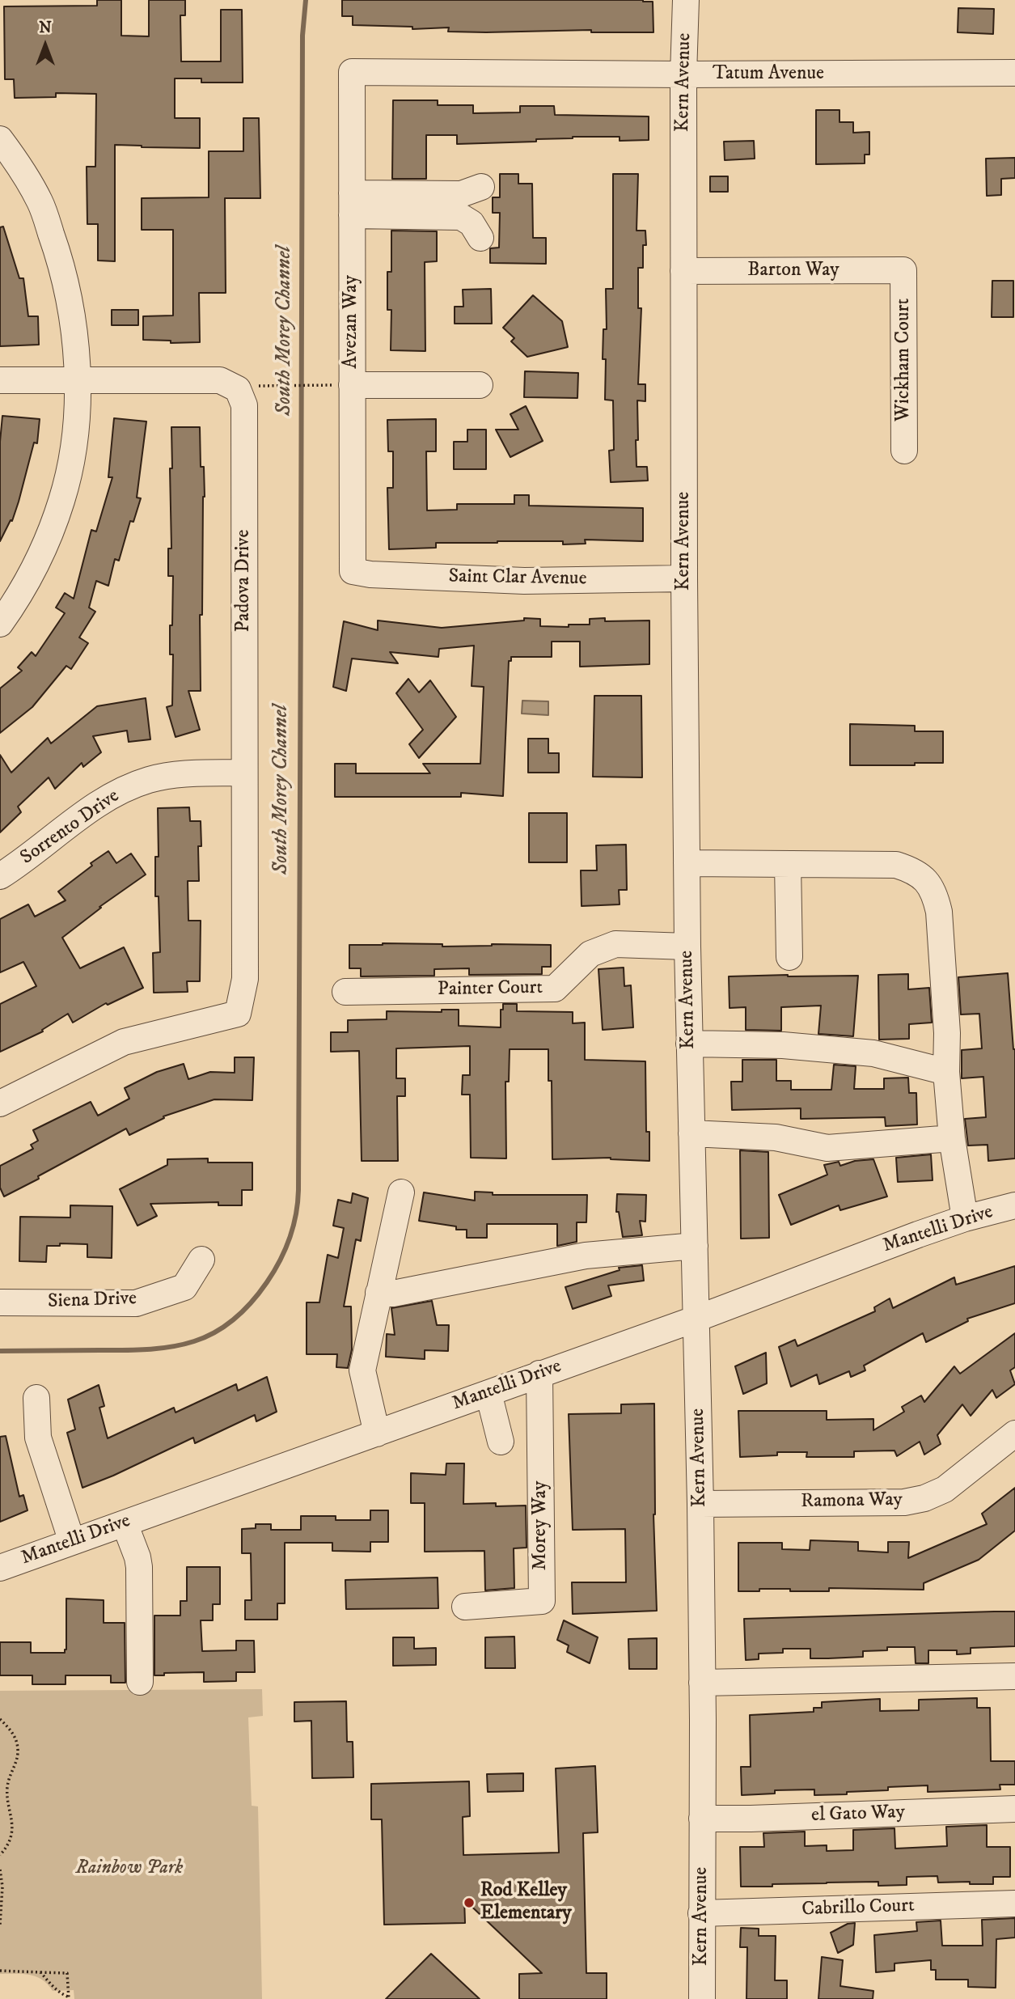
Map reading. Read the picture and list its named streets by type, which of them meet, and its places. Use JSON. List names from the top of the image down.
{
  "streets": {
    "street": [
      "Tatum Avenue",
      "Kern Avenue",
      "Barton Way",
      "Avezan Way",
      "Wickham Court",
      "Saint Clar Avenue",
      "Padova Drive",
      "Sorrento Drive",
      "Painter Court",
      "Mantelli Drive",
      "Siena Drive",
      "Ramona Way",
      "Morey Way",
      "el Gato Way",
      "Cabrillo Court"
    ]
  },
  "crossings": [
    ["Tatum Avenue", "Kern Avenue"],
    ["Tatum Avenue", "Avezan Way"],
    ["Kern Avenue", "Barton Way"],
    ["Kern Avenue", "Saint Clar Avenue"],
    ["Kern Avenue", "Painter Court"],
    ["Kern Avenue", "Mantelli Drive"],
    ["Kern Avenue", "Ramona Way"],
    ["Kern Avenue", "el Gato Way"],
    ["Kern Avenue", "Cabrillo Court"],
    ["Barton Way", "Wickham Court"],
    ["Avezan Way", "Saint Clar Avenue"],
    ["Padova Drive", "Sorrento Drive"],
    ["Mantelli Drive", "Morey Way"]
  ],
  "water": ["South Morey Channel"],
  "parks": ["Rainbow Park"],
  "places": ["Rod Kelley Elementary"],
  "north": "top"
}
